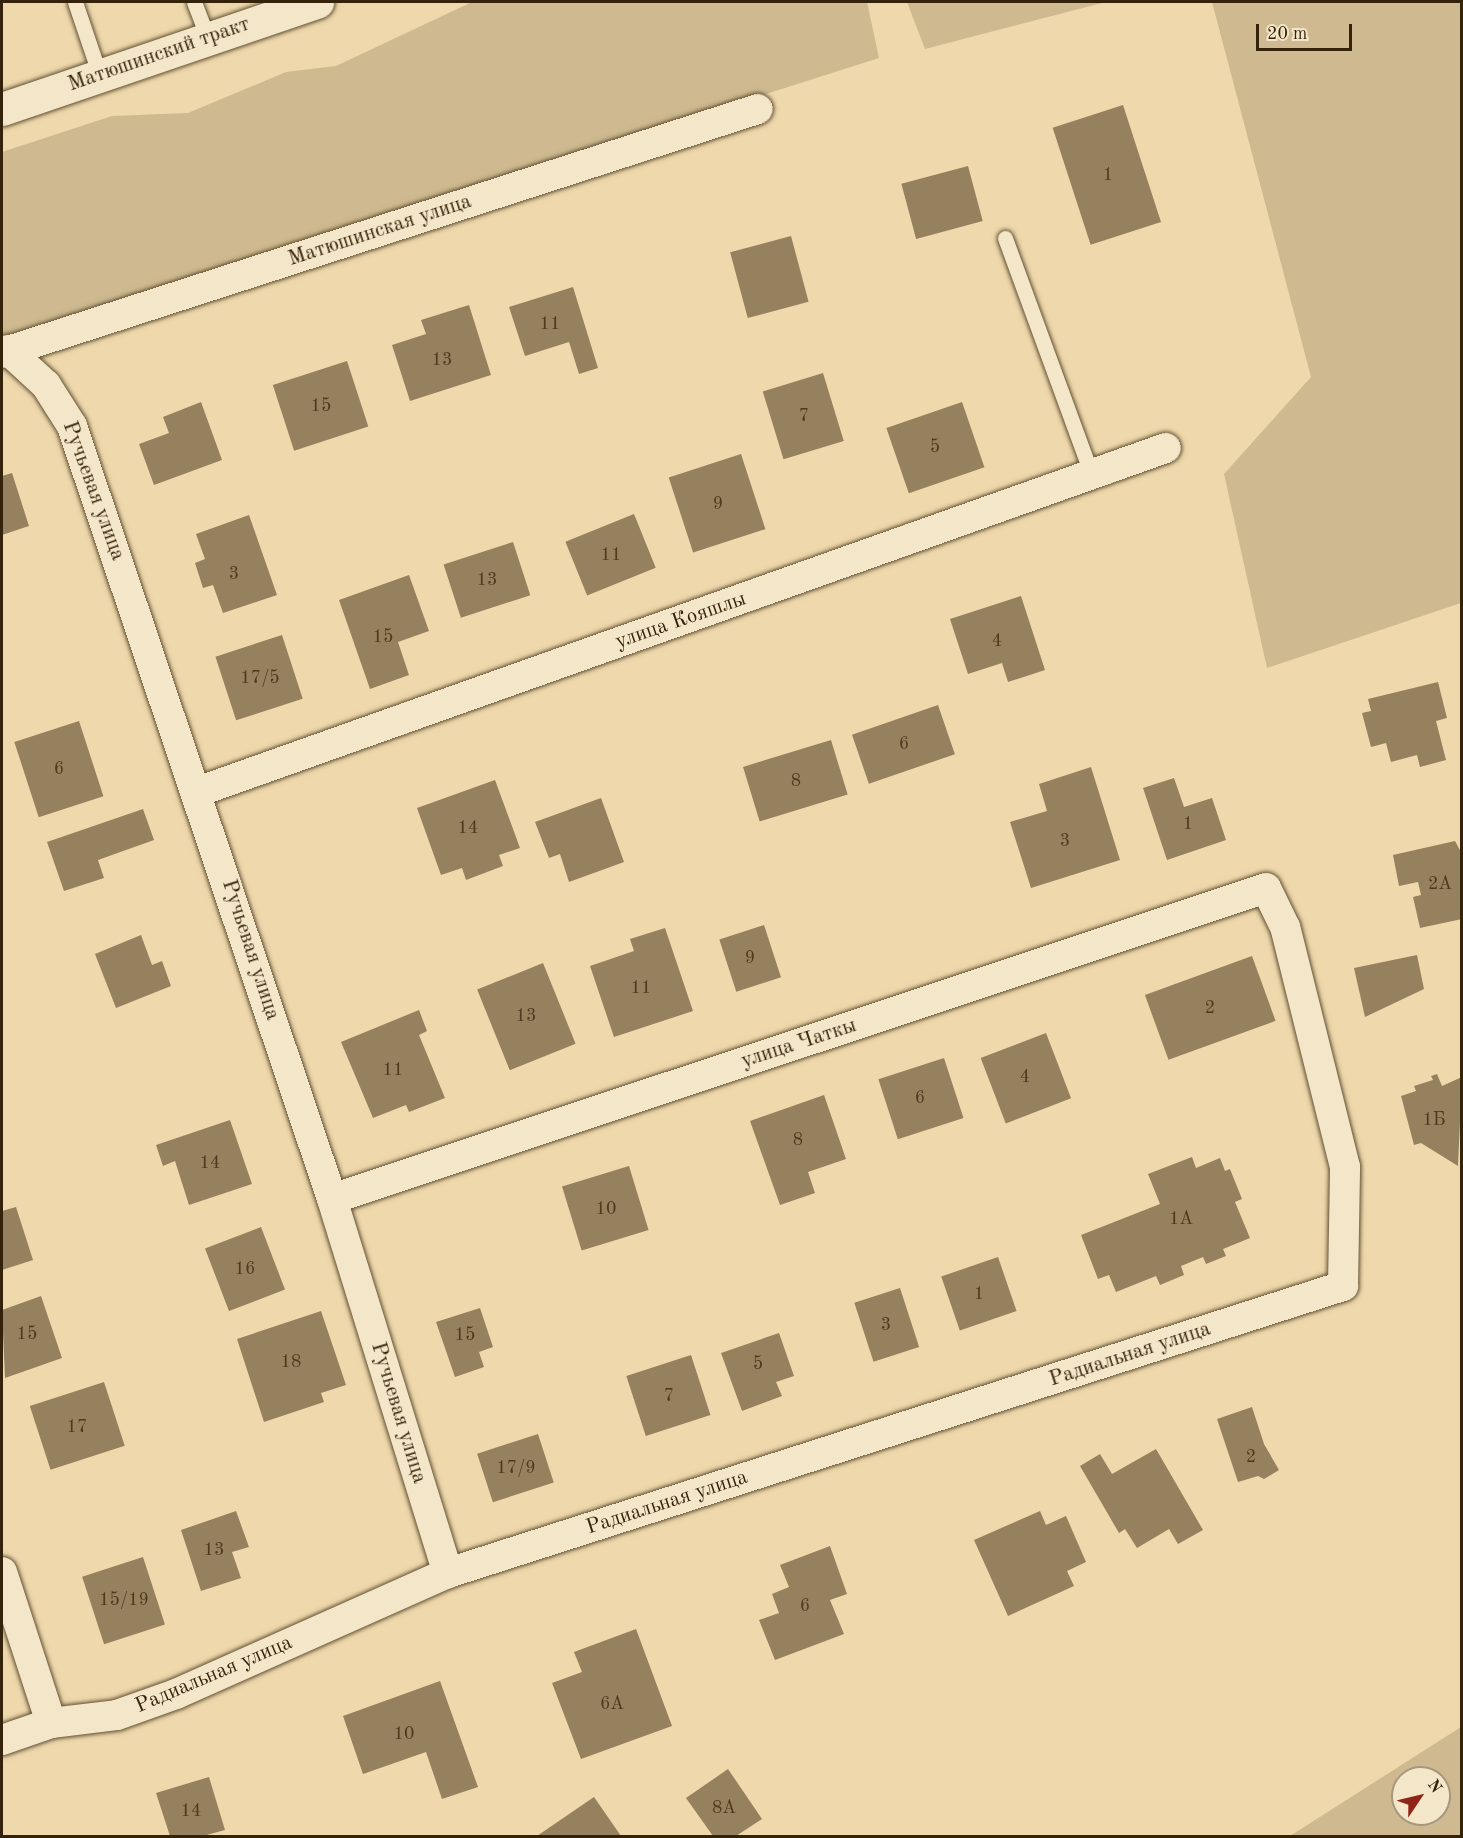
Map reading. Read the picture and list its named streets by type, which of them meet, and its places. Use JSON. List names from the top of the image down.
{
  "streets": {
    "street": [
      "Матюшинский тракт",
      "Матюшинская улица",
      "Ручьевая улица",
      "улица Кояшлы",
      "улица Чаткы",
      "Радиальная улица"
    ]
  },
  "crossings": [
    ["Матюшинская улица", "Ручьевая улица"],
    ["Ручьевая улица", "улица Кояшлы"],
    ["Ручьевая улица", "улица Чаткы"],
    ["Ручьевая улица", "Радиальная улица"],
    ["улица Чаткы", "Радиальная улица"]
  ],
  "house_numbers": [
    "1",
    "11",
    "13",
    "15",
    "7",
    "5",
    "9",
    "11",
    "3",
    "13",
    "15",
    "4",
    "17/5",
    "6",
    "6",
    "8",
    "1",
    "14",
    "3",
    "2А",
    "9",
    "11",
    "2",
    "13",
    "11",
    "4",
    "6",
    "1Б",
    "8",
    "14",
    "10",
    "1А",
    "16",
    "1",
    "3",
    "15",
    "15",
    "18",
    "5",
    "7",
    "17",
    "2",
    "17/9",
    "13",
    "15/19",
    "6",
    "6А",
    "10",
    "8А",
    "14"
  ],
  "scale_bar": "20 m",
  "north": "top right"
}
